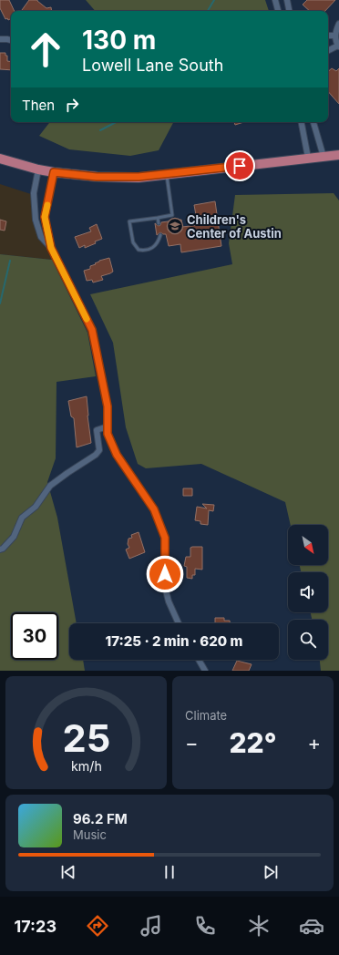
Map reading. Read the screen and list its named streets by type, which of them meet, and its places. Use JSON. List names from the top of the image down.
{
  "places": {
    "school or university": ["Children's Center of Austin"]
  },
  "north": "bottom right",
  "page": {
    "turn": ["130 m", "Lowell Lane South"],
    "then": "Then",
    "limit": "30",
    "trip": "17:25 · 2 min · 620 m",
    "tile": "Climate",
    "heat": ["−", "22°", "+"],
    "song": ["96.2 FM", "Music"],
    "tabs": "17:23",
    "gauge": ["25", "km/h"]
  }
}
